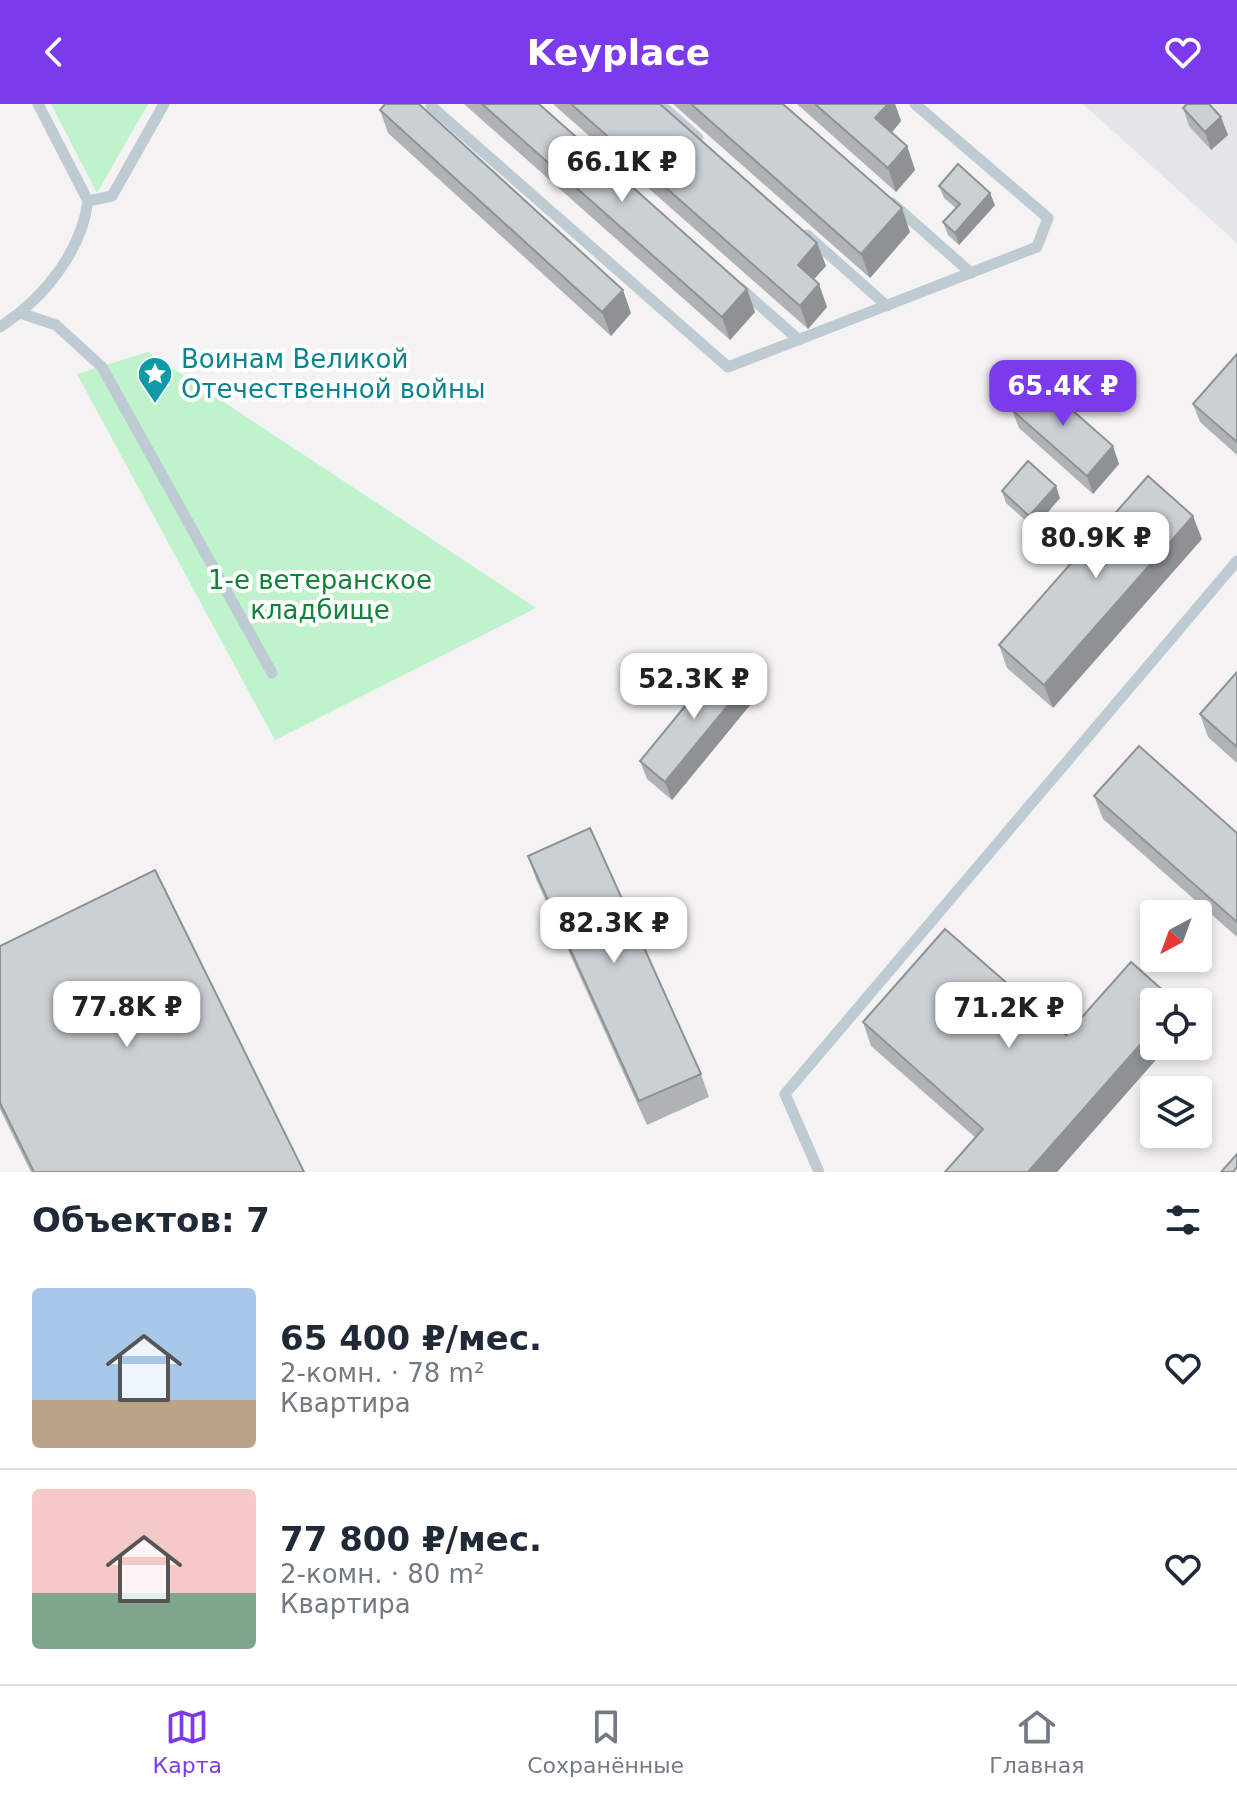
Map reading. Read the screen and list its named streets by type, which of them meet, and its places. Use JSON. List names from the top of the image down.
{
  "parks": ["1-е ветеранское кладбище"],
  "places": {
    "place": ["Воинам Великой Отечественной войны"]
  },
  "north": "bottom left",
  "page": {
    "header": "Keyplace",
    "price": [
      "66.1K ₽",
      "65.4K ₽",
      "80.9K ₽",
      "52.3K ₽",
      "82.3K ₽",
      "77.8K ₽",
      "71.2K ₽"
    ],
    "heading": "Объектов: 7",
    "list": [
      {
        "name": "65 400 ₽/мес.",
        "note": "2-комн. · 78 m² · Квартира"
      },
      {
        "name": "77 800 ₽/мес.",
        "note": "2-комн. · 80 m² · Квартира"
      }
    ],
    "tabs": ["Карта", "Сохранённые", "Главная"]
  }
}
